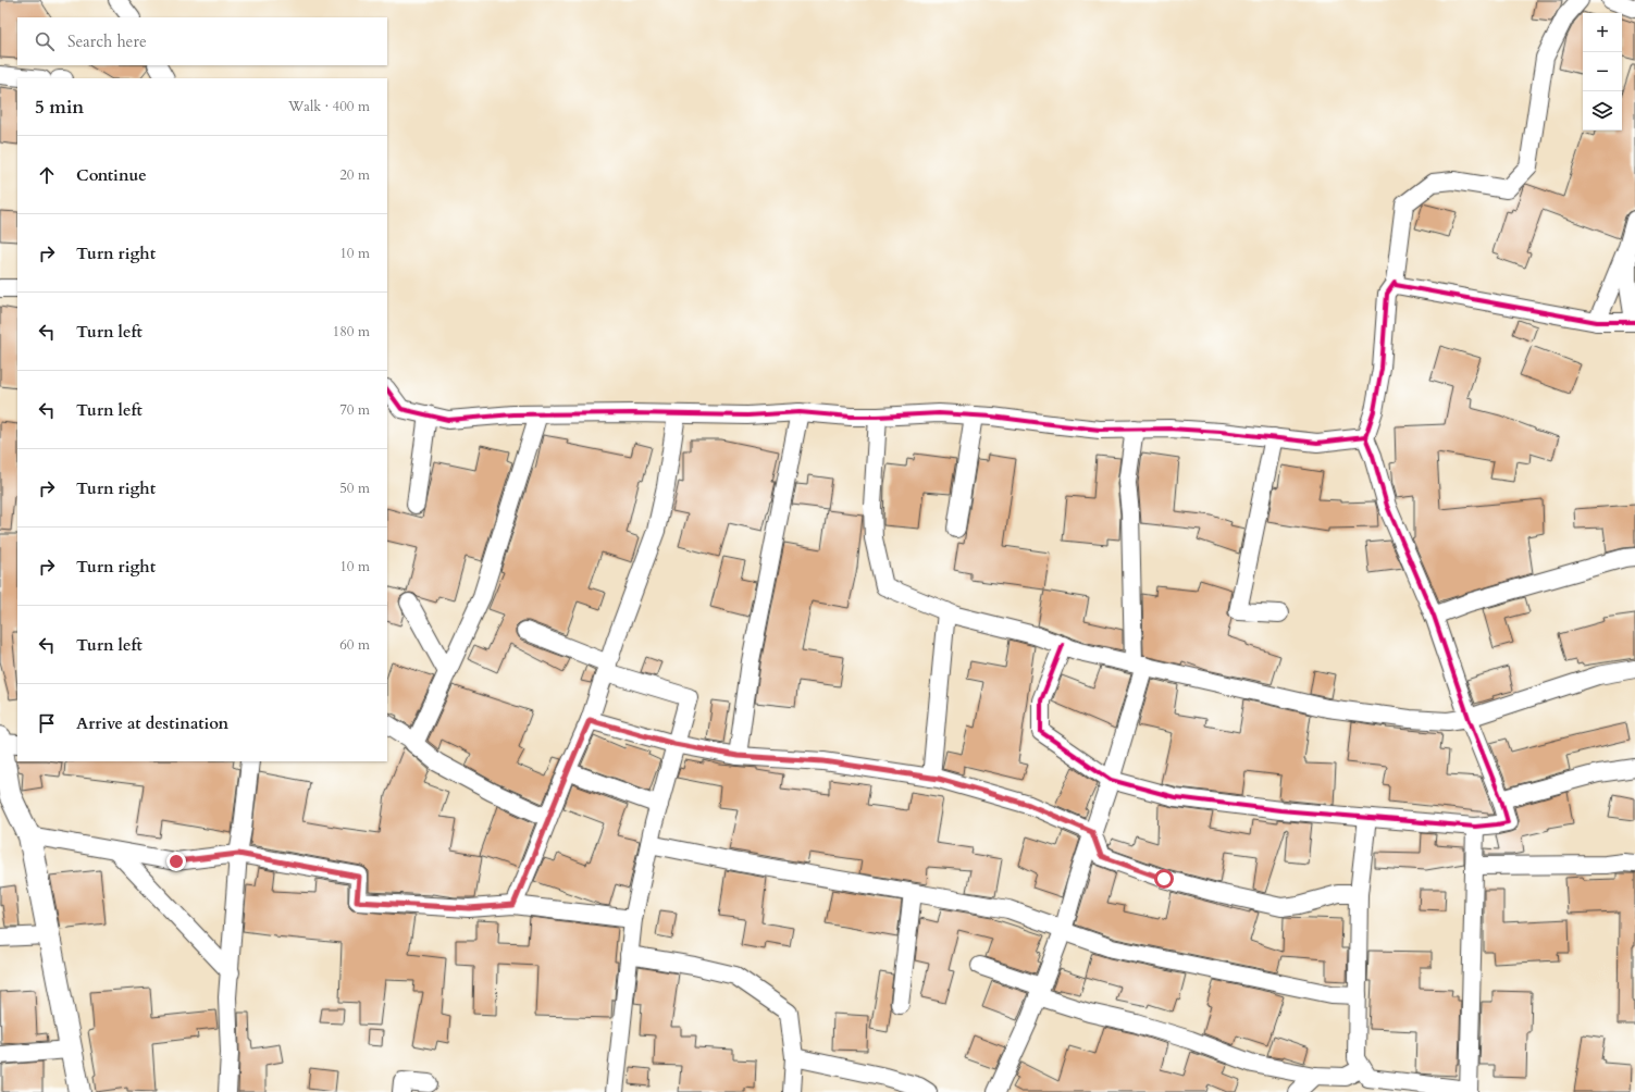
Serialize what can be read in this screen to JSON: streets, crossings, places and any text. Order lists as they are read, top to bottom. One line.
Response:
{"page":{"map_buttons":["+","−"],"search":"Search here","heading":["5 min","Walk · 400 m"],"list":[["Continue","20 m"],["Turn right","10 m"],["Turn left","180 m"],["Turn left","70 m"],["Turn right","50 m"],["Turn right","10 m"],["Turn left","60 m"],"Arrive at destination"]}}
